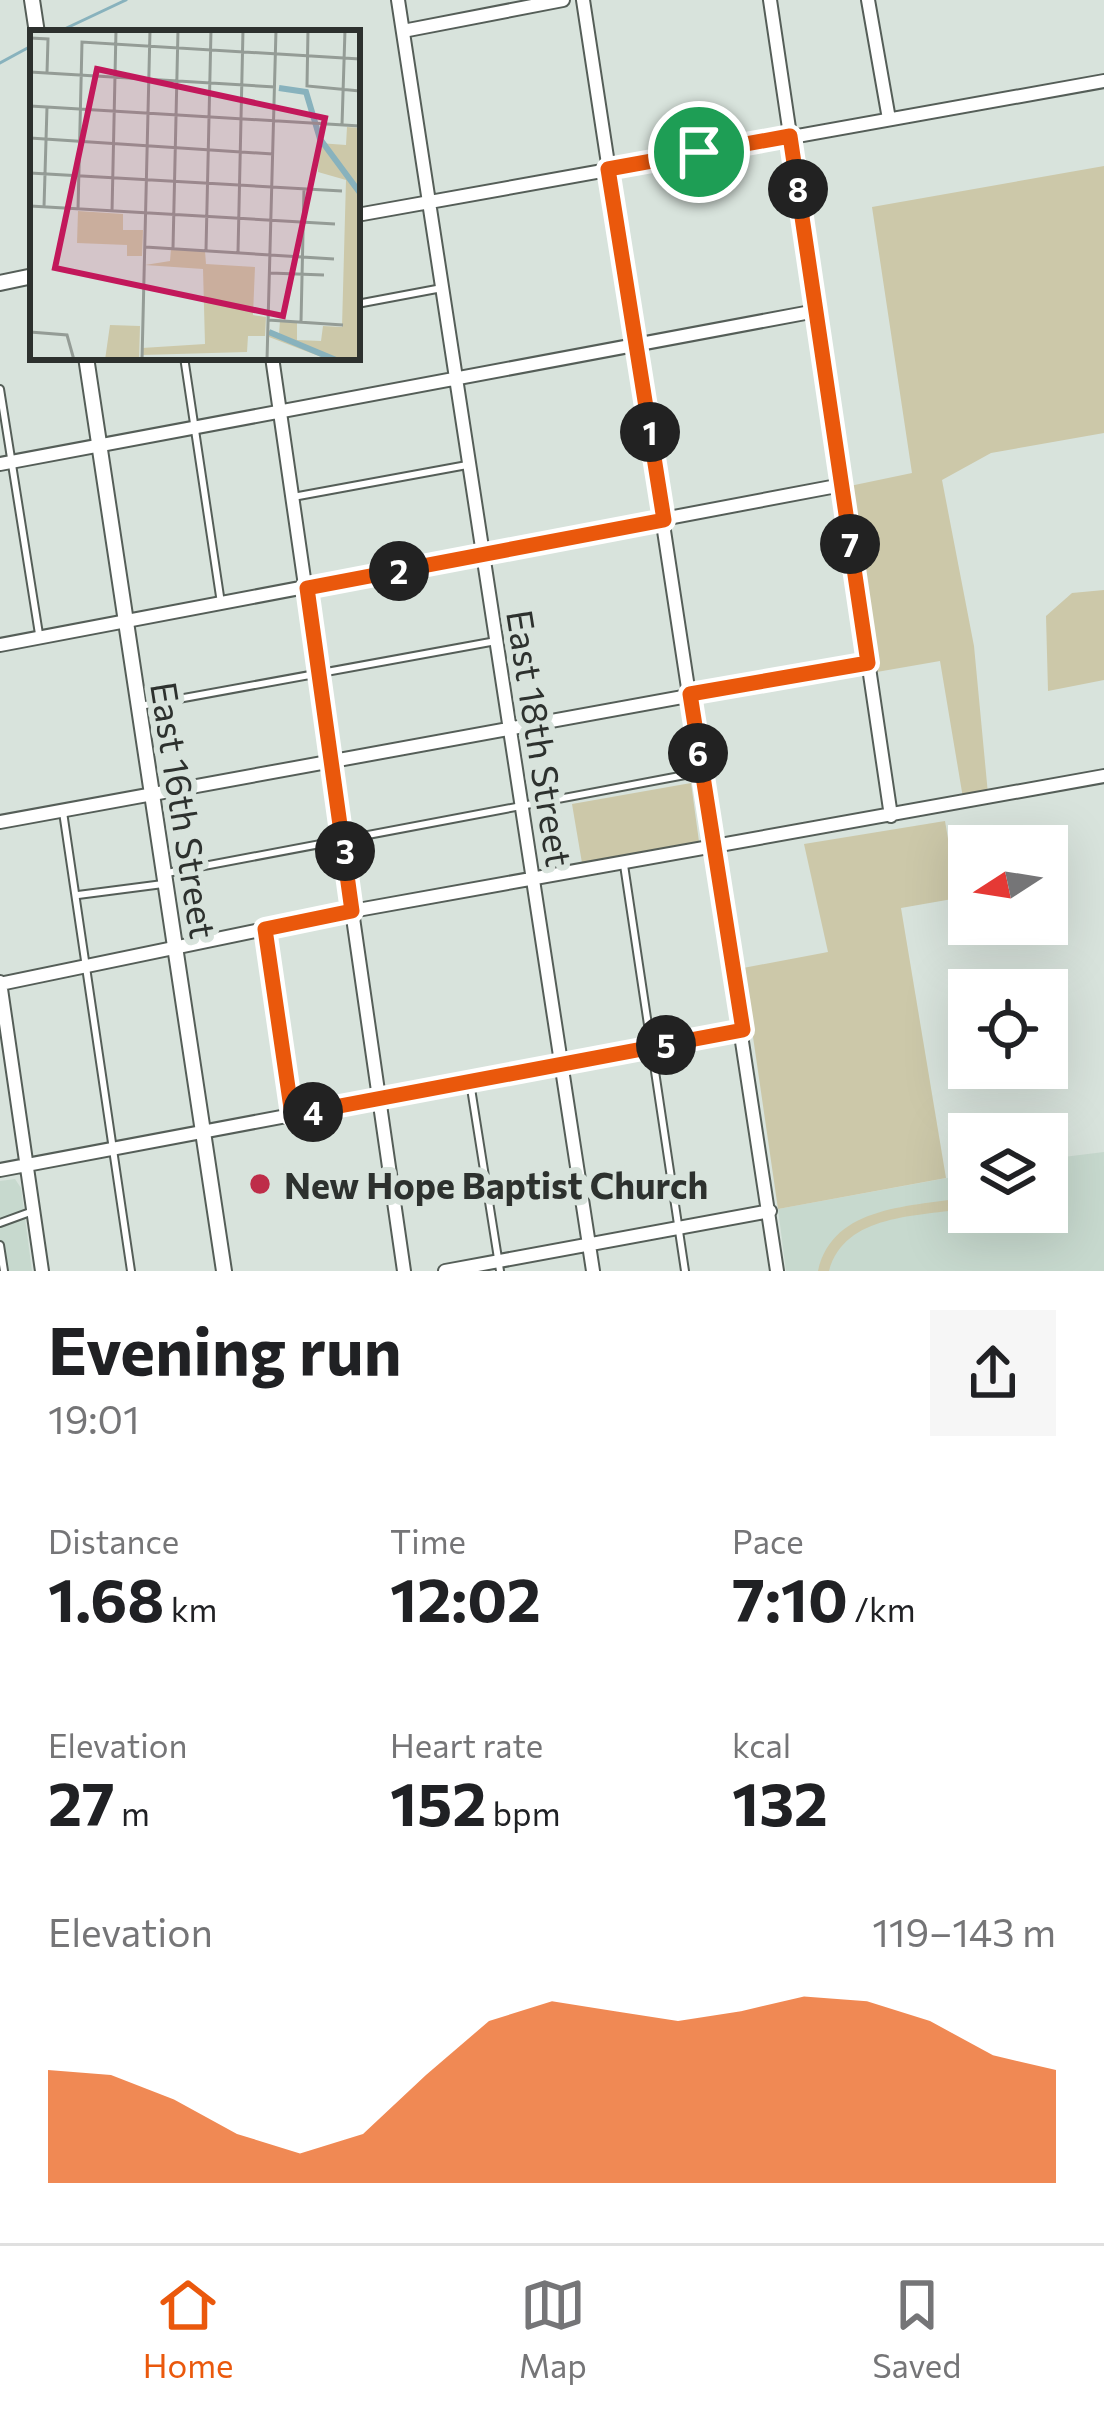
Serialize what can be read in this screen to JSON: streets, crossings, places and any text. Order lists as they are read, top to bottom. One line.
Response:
{"streets":{"street":["East 18th Street","East 16th Street"]},"places":["New Hope Baptist Church"],"north":"left","page":{"pins":["8","1","7","2","6","3","5","4"],"heading":["Evening run","19:01"],"stats":[["Distance","1.68 km"],["Time","12:02"],["Pace","7:10 /km"],["Elevation","27 m"],["Heart rate","152 bpm"],["kcal","132"]],"chart":["Elevation","119–143 m"],"tabs":["Home","Map","Saved"]}}
